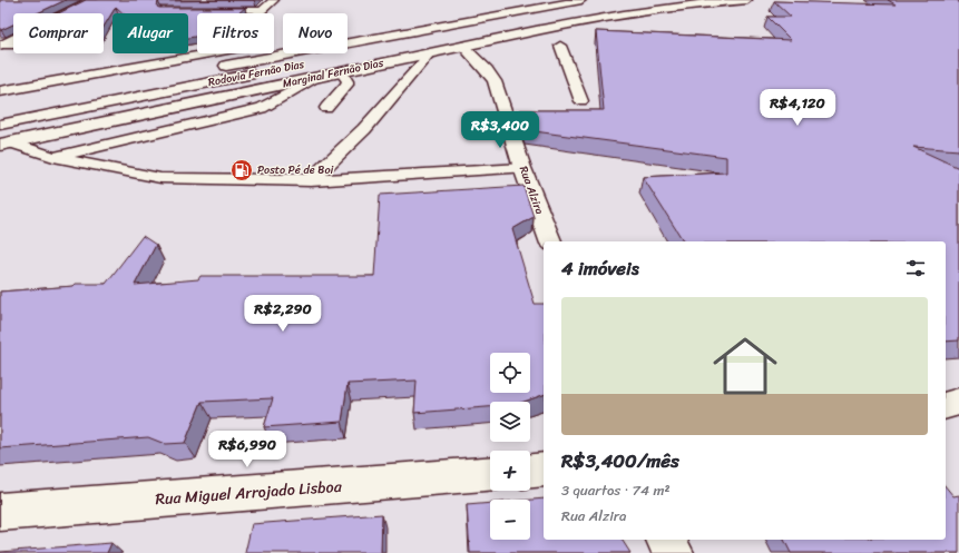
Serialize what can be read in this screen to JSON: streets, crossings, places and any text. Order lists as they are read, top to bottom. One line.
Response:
{"streets":{"main road":["Rodovia Fernão Dias","Marginal Fernão Dias","Rua Alzira","Rua Miguel Arrojado Lisboa"]},"crossings":[["Marginal Fernão Dias","Rua Alzira"]],"places":{"fuel station":["Posto Pé de Boi"]},"page":{"chip":["Comprar","Alugar","Filtros","Novo"],"price":["R$4,120","R$3,400","R$2,290","R$6,990"],"heading":"4 imóveis","list":[{"name":"R$3,400/mês","note":"3 quartos · 74 m² · Rua Alzira"}],"map_buttons":["+","−"]}}
